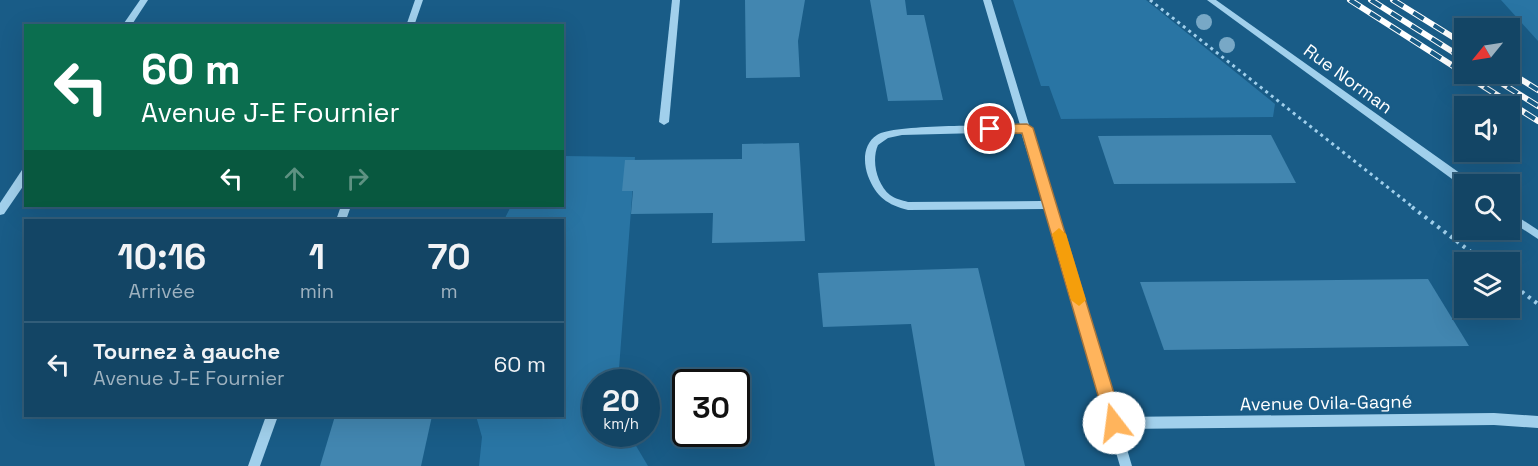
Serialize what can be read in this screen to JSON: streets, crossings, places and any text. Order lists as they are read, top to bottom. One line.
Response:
{"streets":{"street":["Rue Norman","Avenue Ovila-Gagné"]},"north":"bottom left","page":{"turn":["60 m","Avenue J-E Fournier"],"eta":["10:16","Arrivée","1","min","70","m"],"list":[{"name":"Tournez à gauche","note":"Avenue J-E Fournier","value":"60 m"}],"speed":"20 km/h","limit":"30"}}
